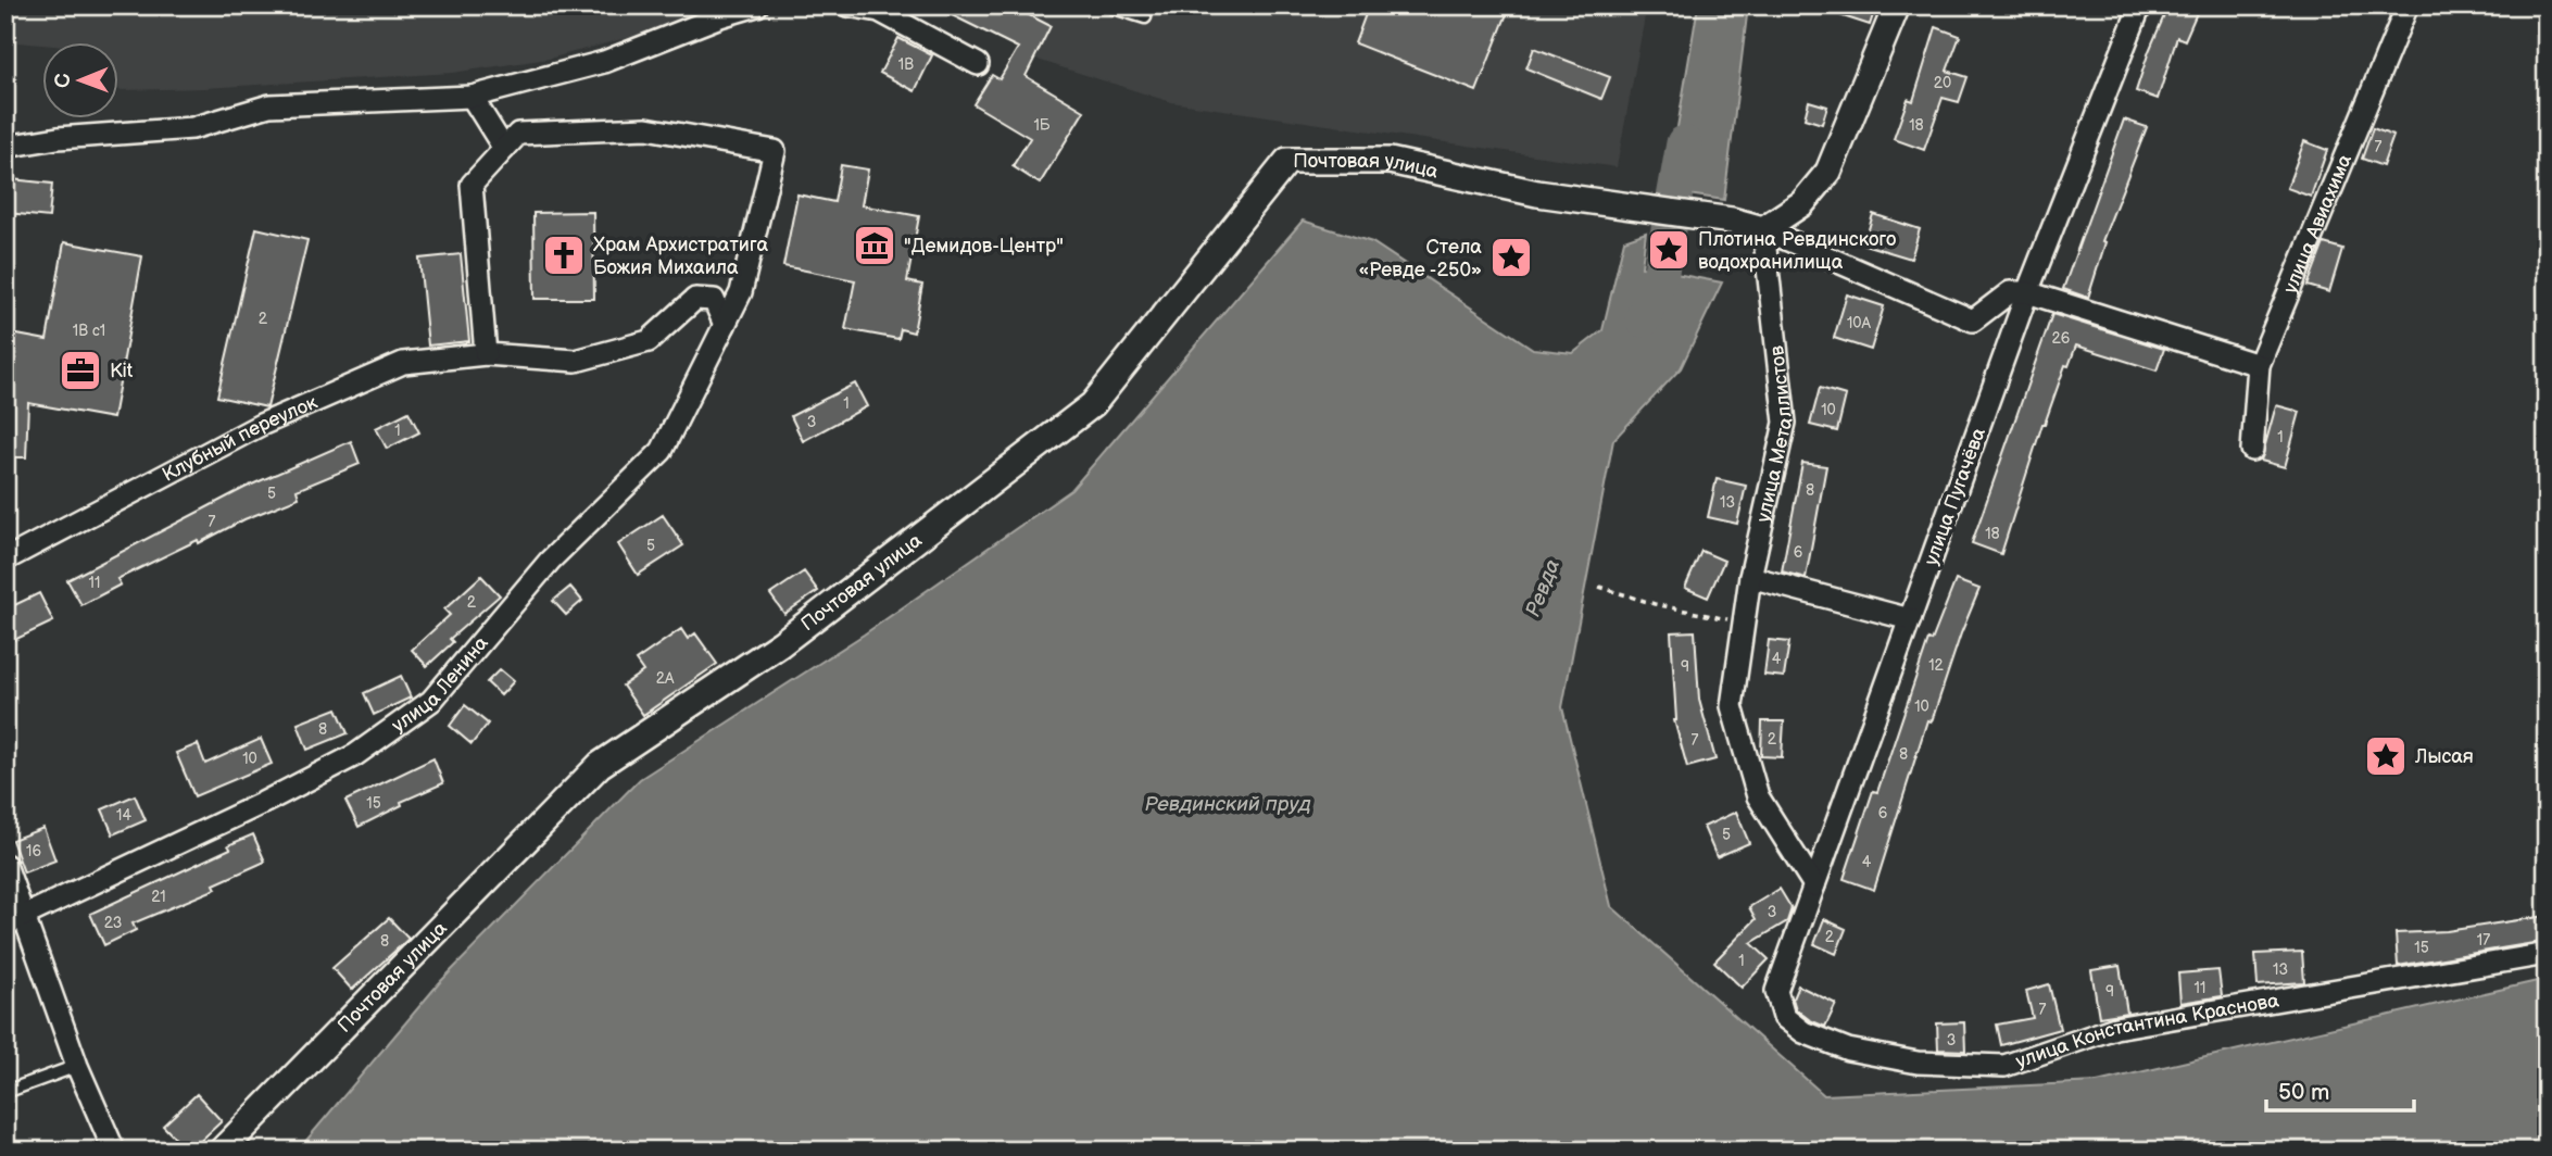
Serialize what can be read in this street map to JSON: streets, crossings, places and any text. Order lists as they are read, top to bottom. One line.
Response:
{"streets":{"street":["Почтовая улица","улица Авиахима","улица Металлистов","Клубный переулок","улица Пугачёва","улица Ленина","улица Константина Краснова"]},"crossings":[["Почтовая улица","улица Металлистов"],["улица Металлистов","улица Пугачёва"],["Клубный переулок","улица Ленина"],["улица Пугачёва","улица Константина Краснова"]],"water":["Ревда","Ревдинский пруд"],"places":{"museum":["\"Демидов-Центр\""],"place":["Плотина Ревдинского водохранилища","Стела «Ревде -250»","Лысая"],"church":["Храм Архистратига Божия Михаила"],"office":["Kit"]},"house_numbers":["1В","20","1Б","18","7","2","10А","1В с1","26","1","10","3","1","1","8","5","13","7","18","5","6","11","2","4","12","9","2А","10","8","2","7","8","10","15","6","14","5","16","4","21","3","23","2","17","8","15","1","13","11","9","7","3"],"scale_bar":"50 m","north":"left"}
